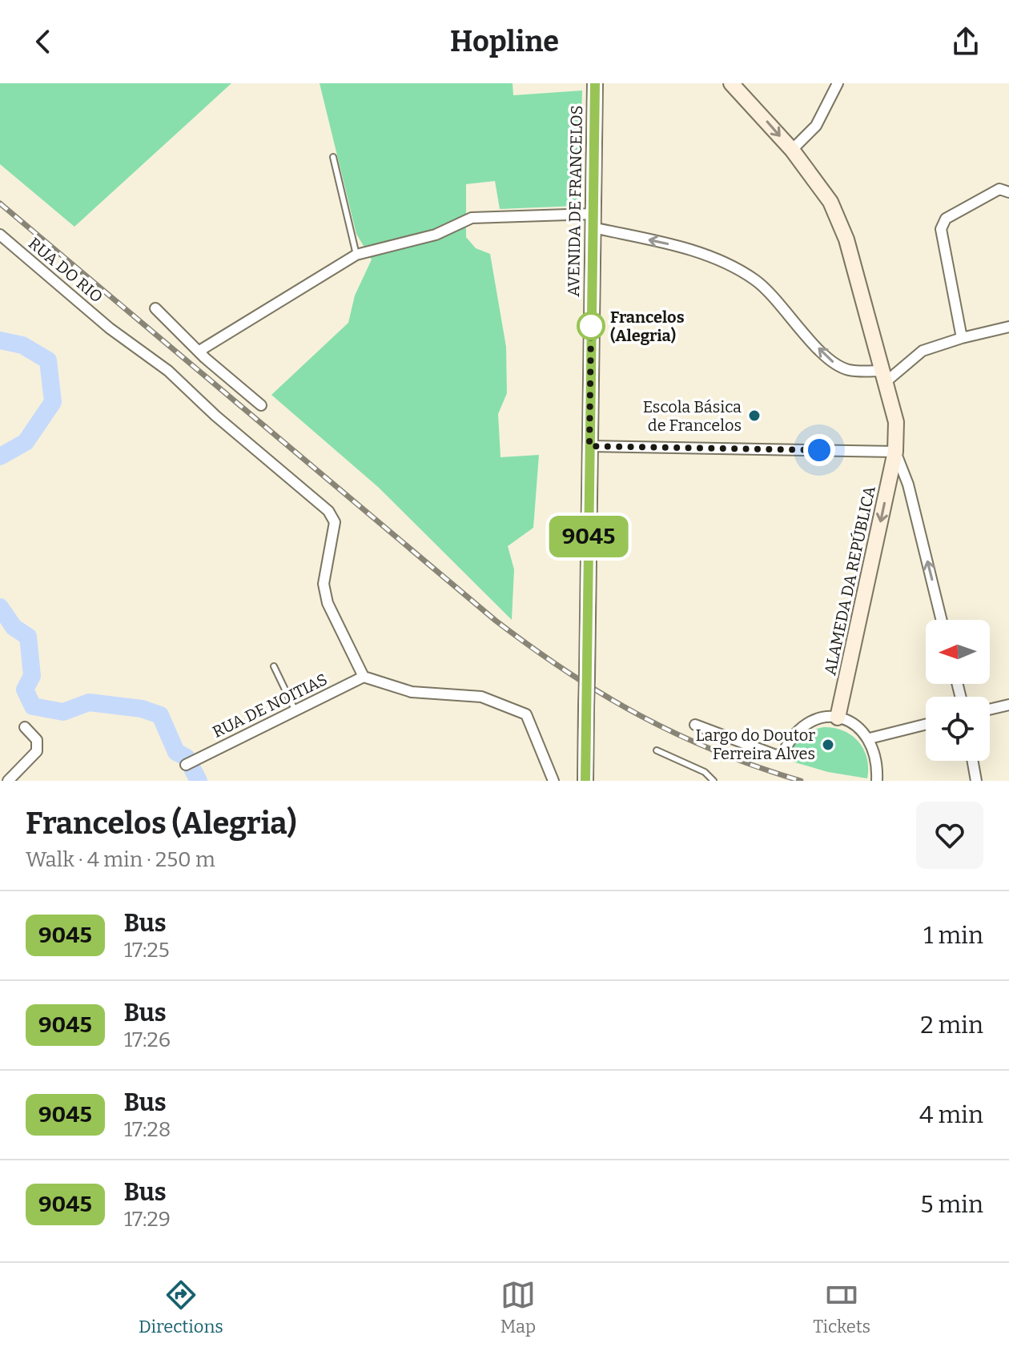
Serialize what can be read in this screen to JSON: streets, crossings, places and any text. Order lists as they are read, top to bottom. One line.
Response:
{"streets":{"main road":["AVENIDA DE FRANCELOS","ALAMEDA DA REPÚBLICA"],"street":["RUA DO RIO","RUA DE NOITIAS"]},"crossings":[["RUA DO RIO","RUA DE NOITIAS"]],"one_way":["ALAMEDA DA REPÚBLICA"],"places":["Francelos (Alegria)","Escola Básica de Francelos","Largo do Doutor Ferreira Alves"],"lines":["bus line 9045"],"north":"left","page":{"header":"Hopline","on_map":"9045","heading":["Francelos (Alegria)","Walk · 4 min · 250 m"],"list":[{"mark":"9045","name":"Bus","note":"17:25","value":"1 min"},{"mark":"9045","name":"Bus","note":"17:26","value":"2 min"},{"mark":"9045","name":"Bus","note":"17:28","value":"4 min"},{"mark":"9045","name":"Bus","note":"17:29","value":"5 min"}],"tabs":["Directions","Map","Tickets"]}}
